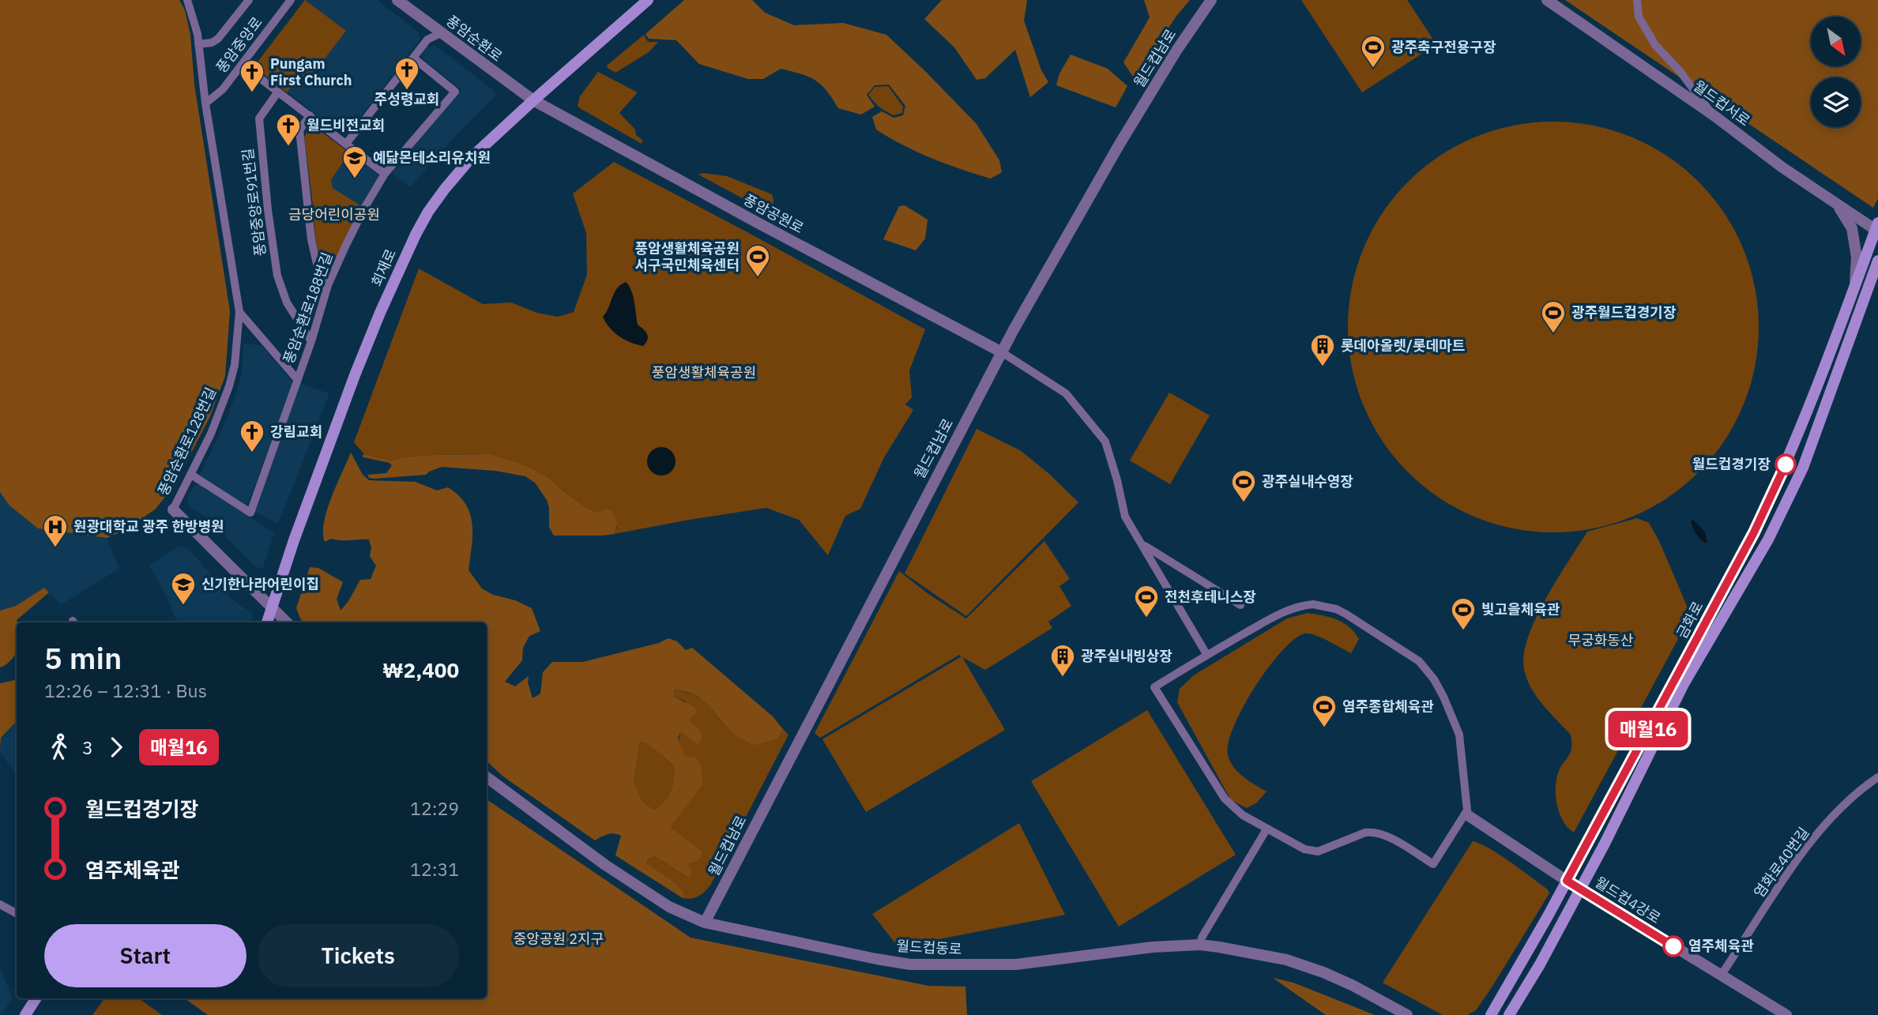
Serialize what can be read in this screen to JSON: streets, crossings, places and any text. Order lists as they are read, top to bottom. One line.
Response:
{"streets":{"main road":["회재로","금화로"],"street":["풍암순환로","풍암중앙로","월드컵남로","월드컵서로","풍암중앙로91번길","풍암공원로","풍암순환로188번길","풍암순환로128번길","염화로40번길","월드컵4강로","월드컵동로"]},"crossings":[["풍암순환로","풍암공원로"],["풍암순환로","회재로"],["풍암중앙로","풍암순환로128번길"],["월드컵남로","풍암공원로"],["월드컵남로","월드컵동로"],["월드컵서로","금화로"],["풍암중앙로91번길","풍암순환로188번길"],["풍암공원로","회재로"],["회재로","풍암순환로128번길"],["풍암순환로188번길","풍암순환로128번길"],["금화로","월드컵4강로"],["염화로40번길","월드컵4강로"]],"parks":["금당어린이공원","풍암생활체육공원","무궁화동산","중앙공원 2지구"],"places":{"sports":["광주축구전용구장","풍암생활체육공원 서구국민체육센터","광주월드컵경기장","광주실내수영장","전천후테니스장","빛고을체육관","염주종합체육관"],"church":["주성령교회","Pungam First Church","월드비전교회","강림교회"],"school or university":["예닮몬테소리유치원","신기한나라어린이집"],"building":["롯데아올렛/롯데마트","광주실내빙상장"],"other":["월드컵경기장","염주체육관"],"hospital":["원광대학교 광주 한방병원"]},"lines":["bus line 매월16"],"north":"bottom right","page":{"on_map":"매월16","heading":["5 min","12:26 – 12:31 · Bus","₩2,400"],"legs":["3","매월16"],"list":[{"name":"월드컵경기장","value":"12:29"},{"name":"염주체육관","value":"12:31"}],"buttons":["Start","Tickets"]}}
